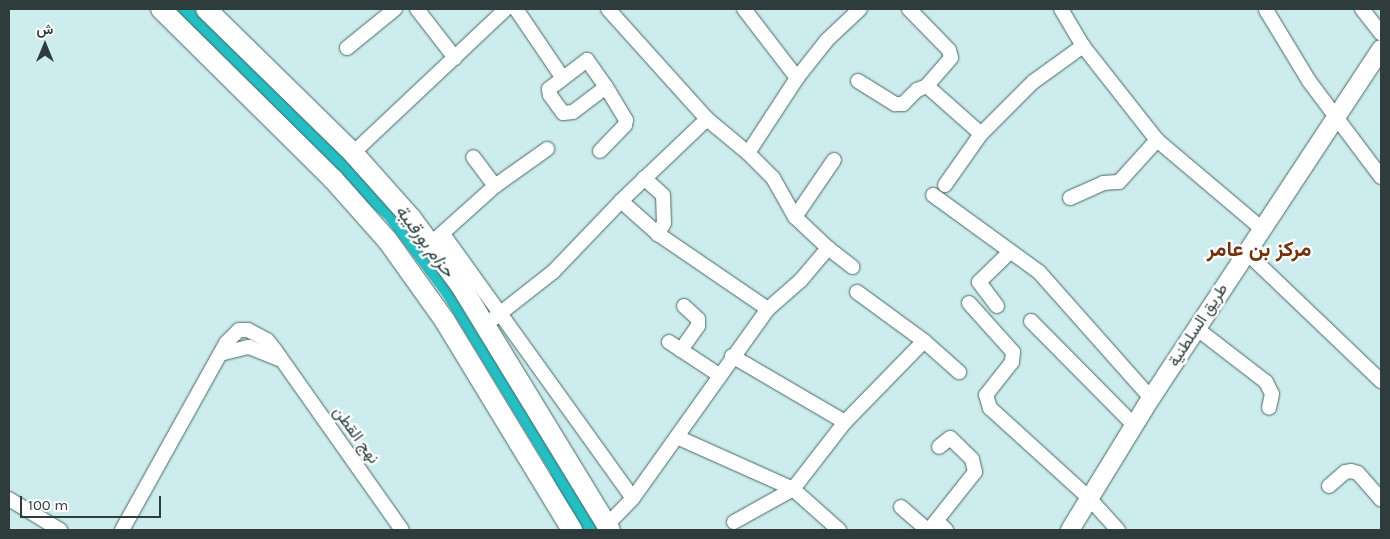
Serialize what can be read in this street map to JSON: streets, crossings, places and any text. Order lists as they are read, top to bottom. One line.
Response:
{"streets":{"main road":["طريق السلطنية"],"street":["نهج القطن"]},"districts":["مركز بن عامر"],"water":["حزام بورقيبة"],"scale_bar":"100 m","north":"top"}
